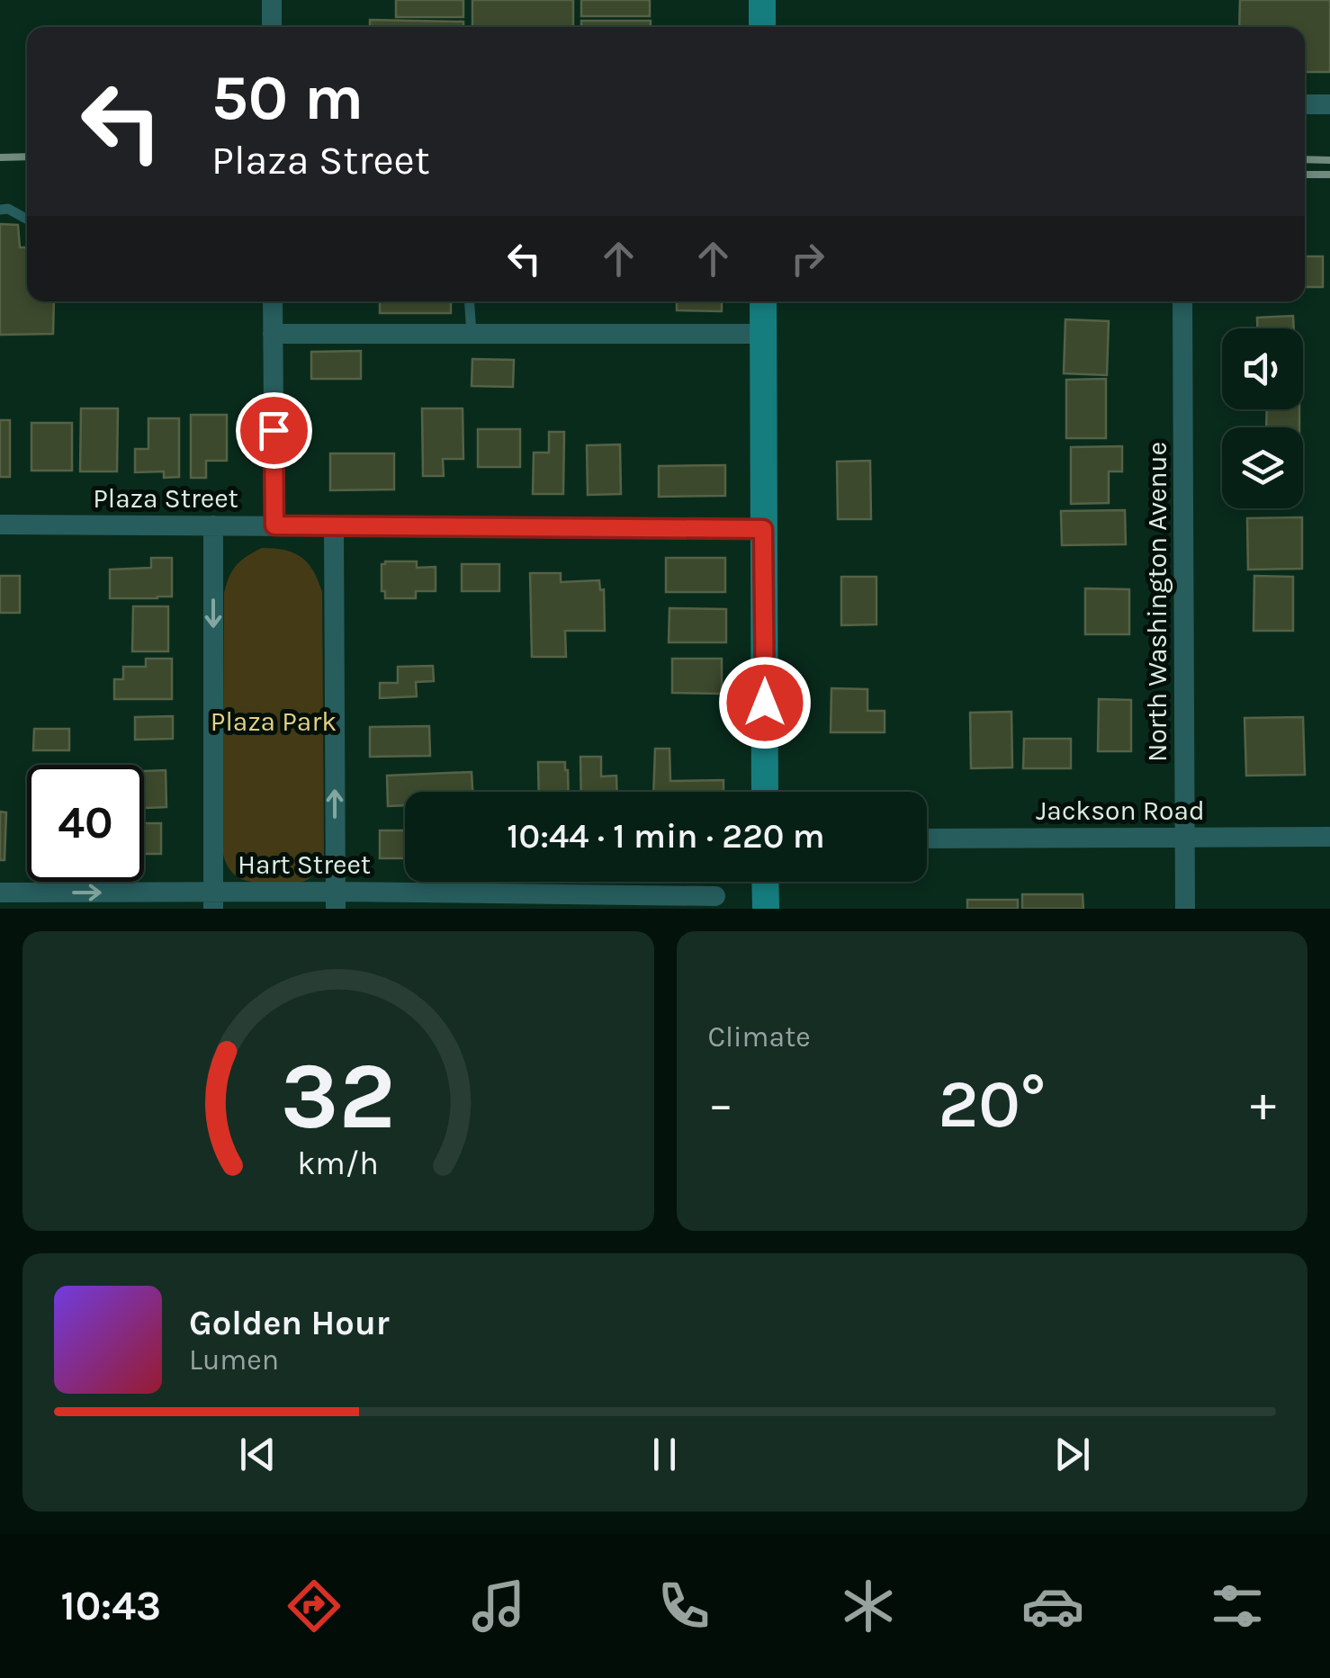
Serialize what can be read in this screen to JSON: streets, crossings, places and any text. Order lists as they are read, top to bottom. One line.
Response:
{"streets":{"street":["Plaza Street","North Washington Avenue","Jackson Road","Hart Street"]},"crossings":[["North Washington Avenue","Jackson Road"]],"parks":["Plaza Park"],"page":{"turn":["50 m","Plaza Street"],"limit":"40","trip":"10:44 · 1 min · 220 m","tile":"Climate","heat":["−","20°","+"],"song":["Golden Hour","Lumen"],"tabs":"10:43","gauge":["32","km/h"]}}
